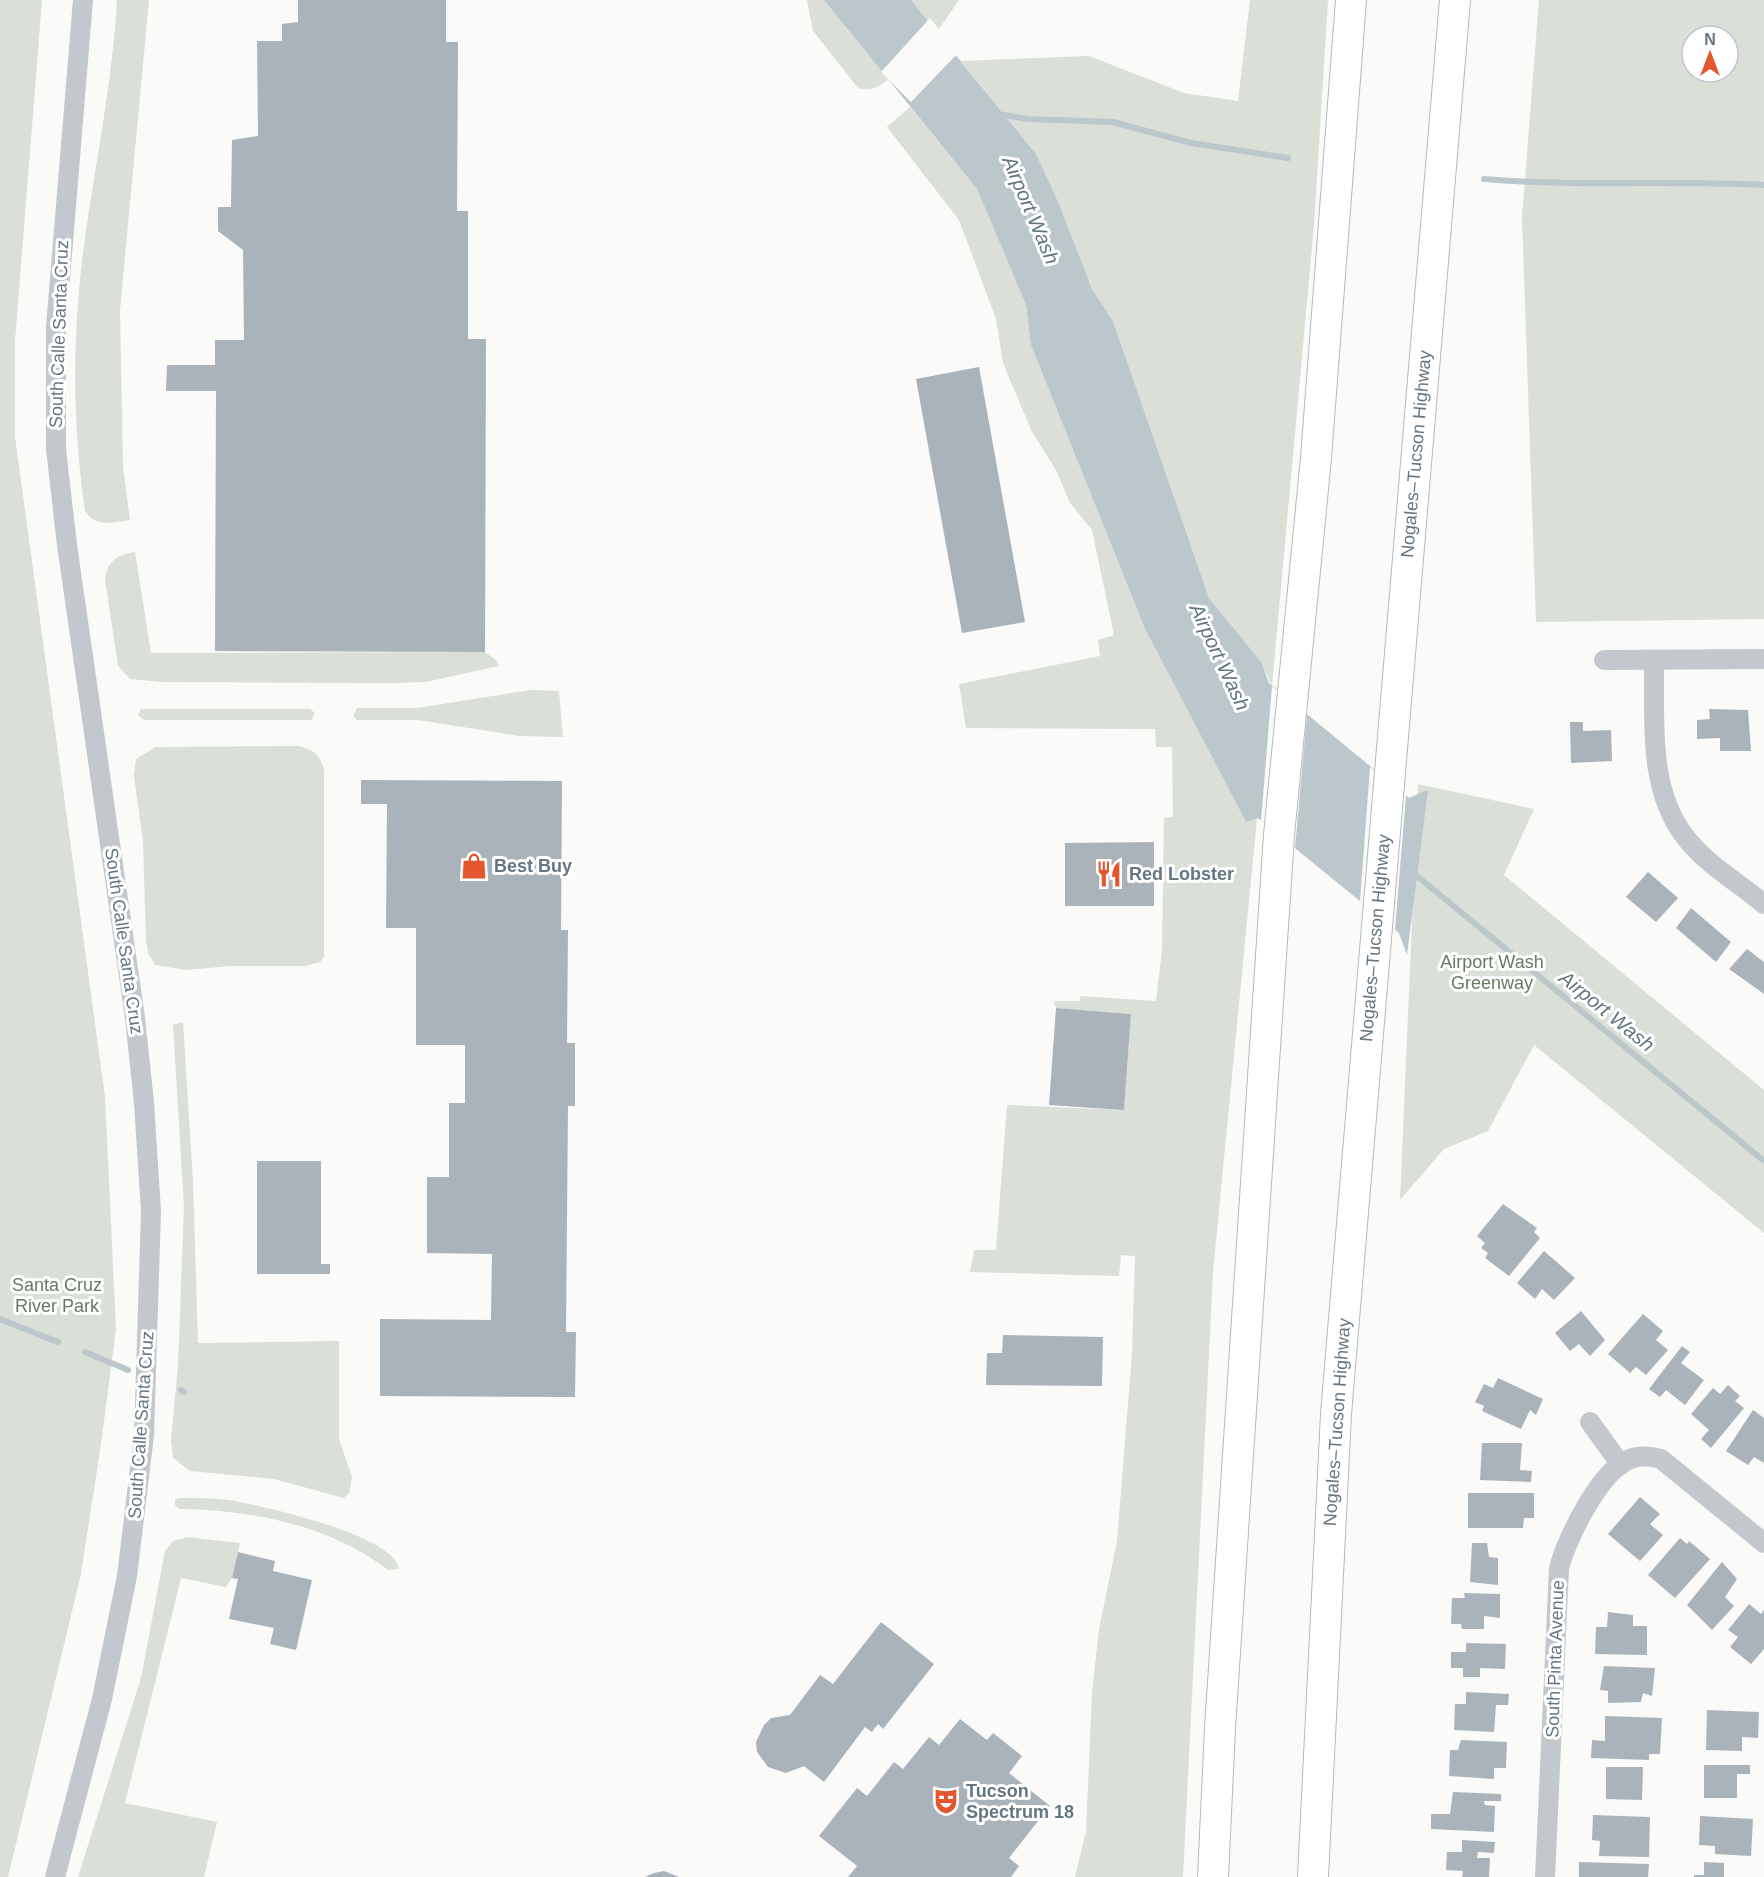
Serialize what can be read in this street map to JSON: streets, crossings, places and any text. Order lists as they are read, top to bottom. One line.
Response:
{"streets":{"highway":["Nogales–Tucson Highway"],"street":["South Calle Santa Cruz","South Pinta Avenue"]},"water":["Airport Wash"],"parks":["Airport Wash Greenway","Santa Cruz River Park"],"places":{"shop":["Best Buy"],"restaurant":["Red Lobster"],"theatre":["Tucson Spectrum 18"]},"north":"top"}
